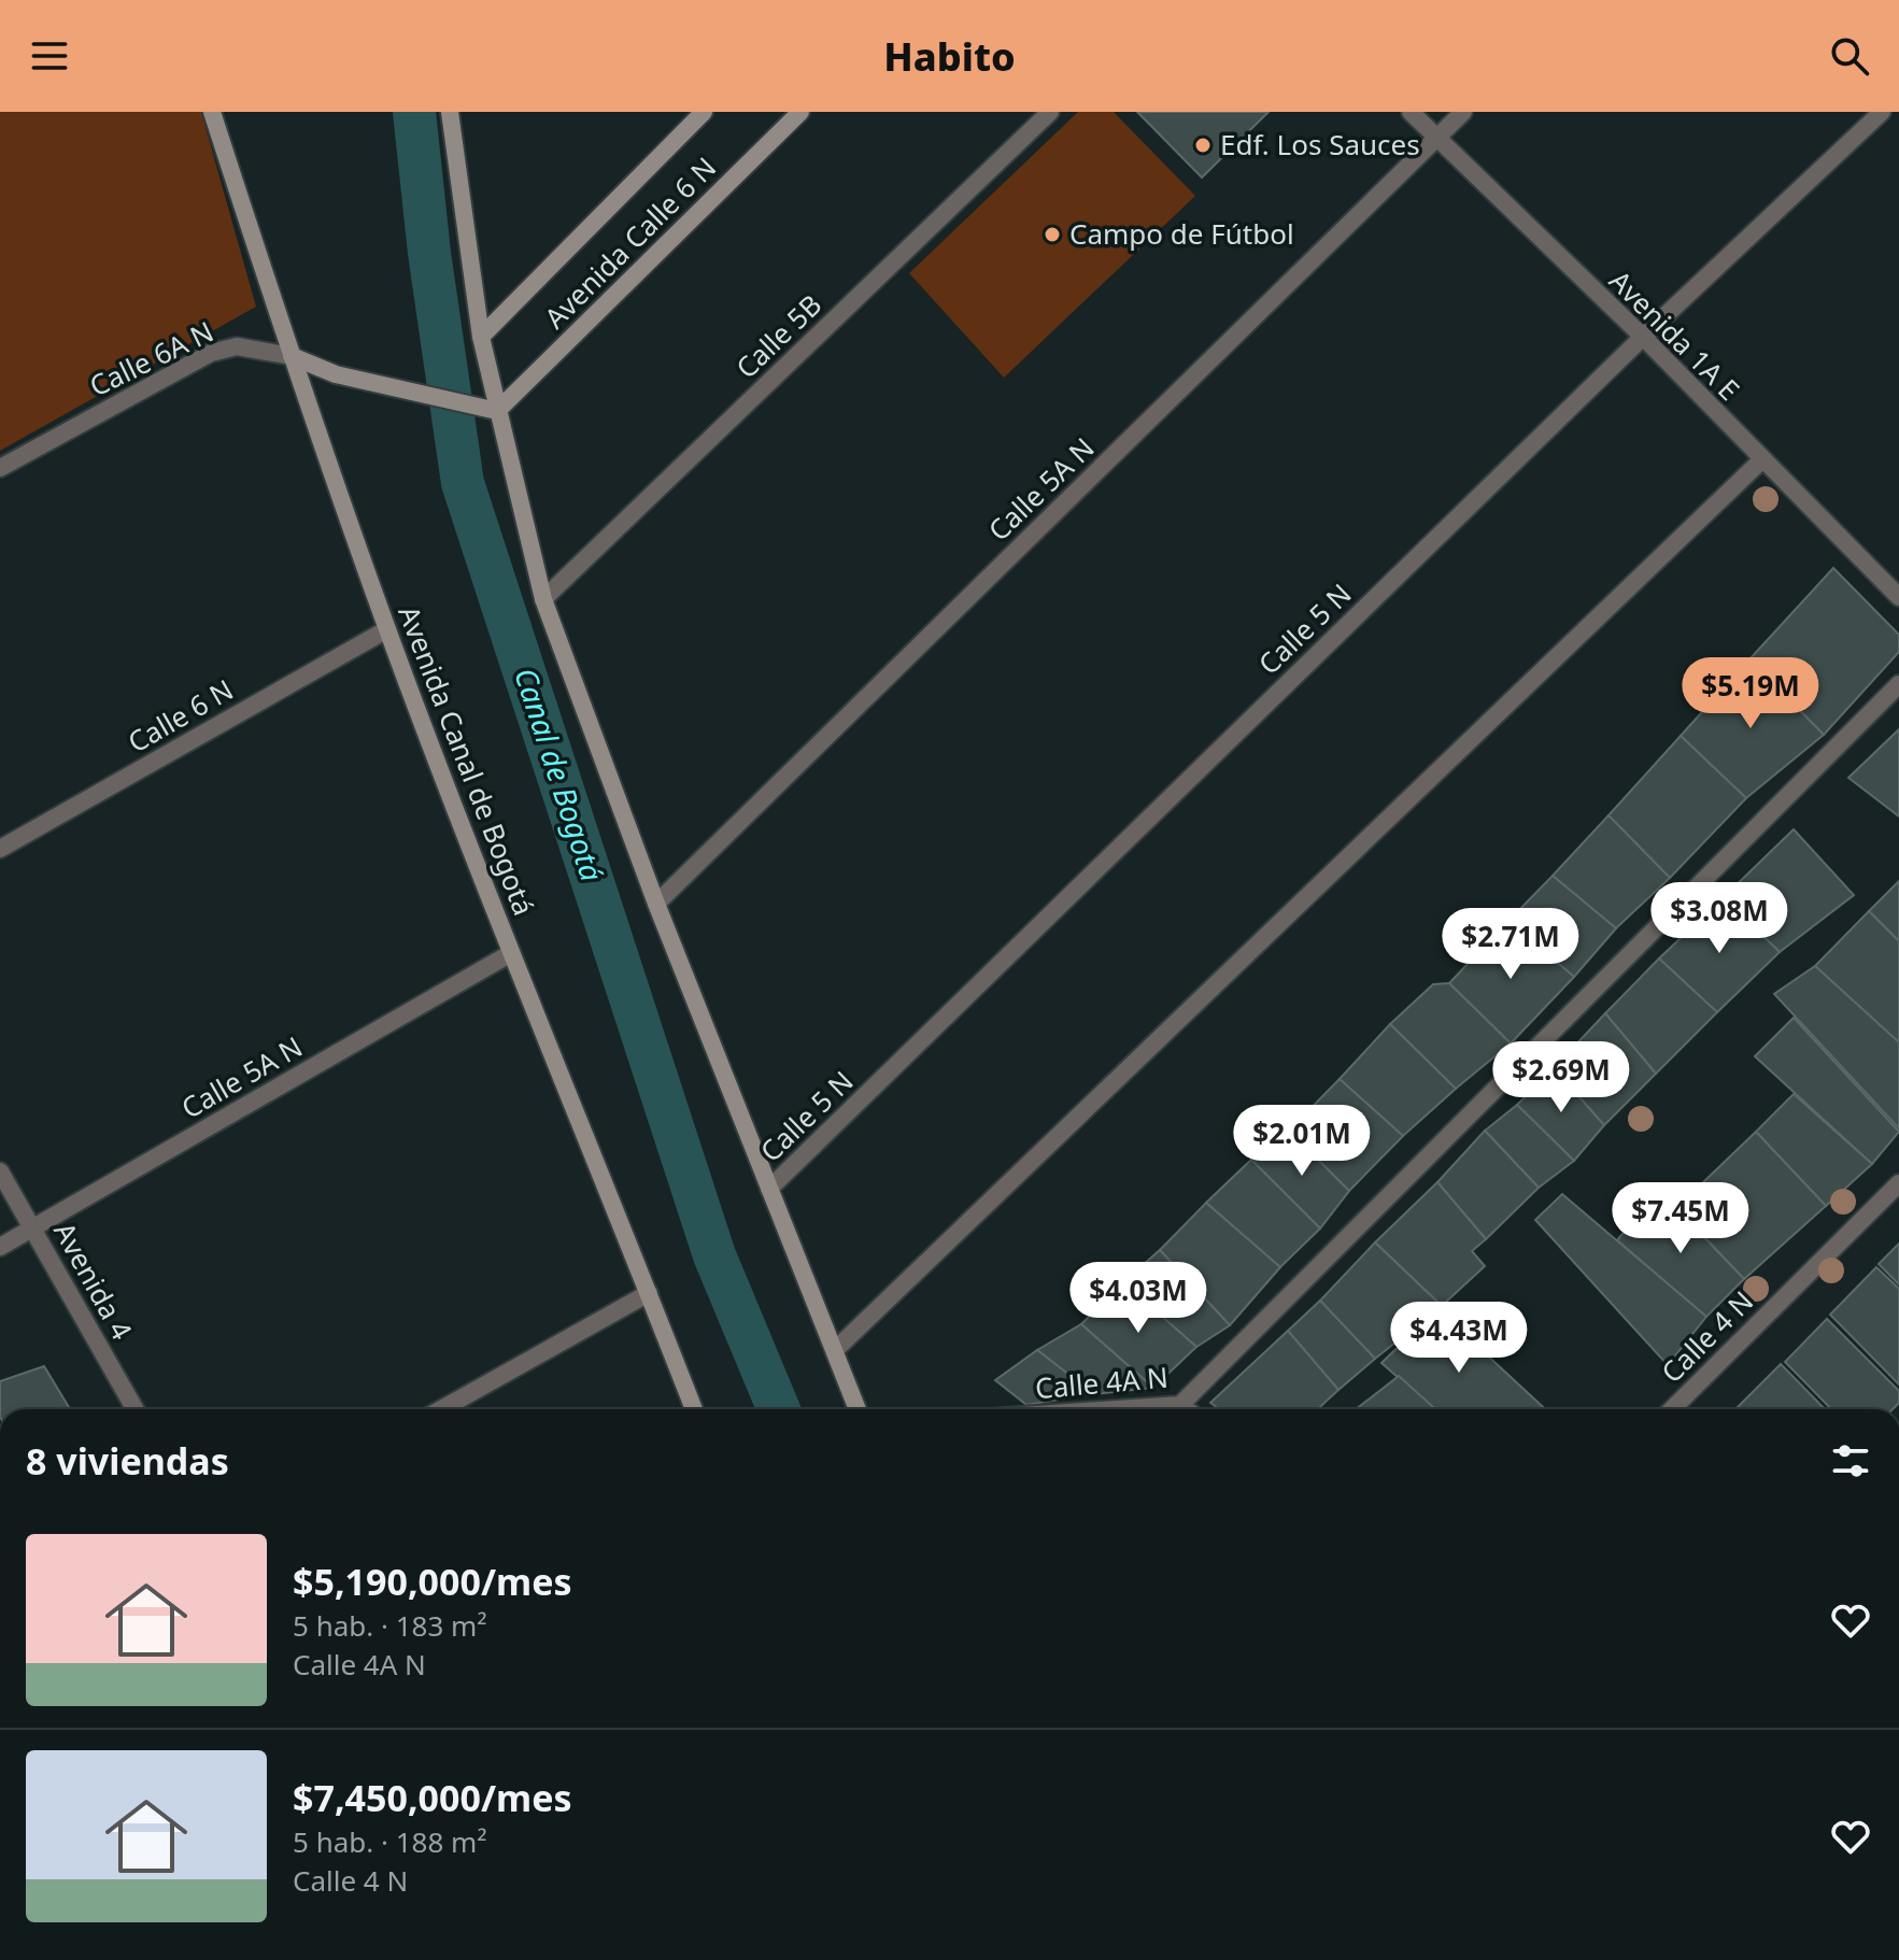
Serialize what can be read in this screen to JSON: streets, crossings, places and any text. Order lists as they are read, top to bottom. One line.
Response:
{"streets":{"main road":["Avenida Calle 6 N","Calle 6A N","Avenida Canal de Bogotá"],"street":["Avenida 1A E","Calle 5B","Calle 5A N","Calle 5 N","Calle 6 N","Avenida 4","Calle 4 N","Calle 4A N"]},"crossings":[["Avenida Calle 6 N","Calle 6A N"],["Avenida 1A E","Calle 5A N"],["Avenida 1A E","Calle 5 N"],["Calle 6A N","Avenida Canal de Bogotá"],["Calle 5A N","Avenida Canal de Bogotá"],["Calle 5A N","Avenida 4"],["Calle 6 N","Avenida Canal de Bogotá"]],"water":["Canal de Bogotá"],"places":["Edf. Los Sauces","Campo de Fútbol"],"page":{"header":"Habito","price":["$5.19M","$3.08M","$2.71M","$2.69M","$2.01M","$7.45M","$4.03M","$4.43M"],"heading":"8 viviendas","list":[{"name":"$5,190,000/mes","note":"5 hab. · 183 m² · Calle 4A N"},{"name":"$7,450,000/mes","note":"5 hab. · 188 m² · Calle 4 N"}]}}
